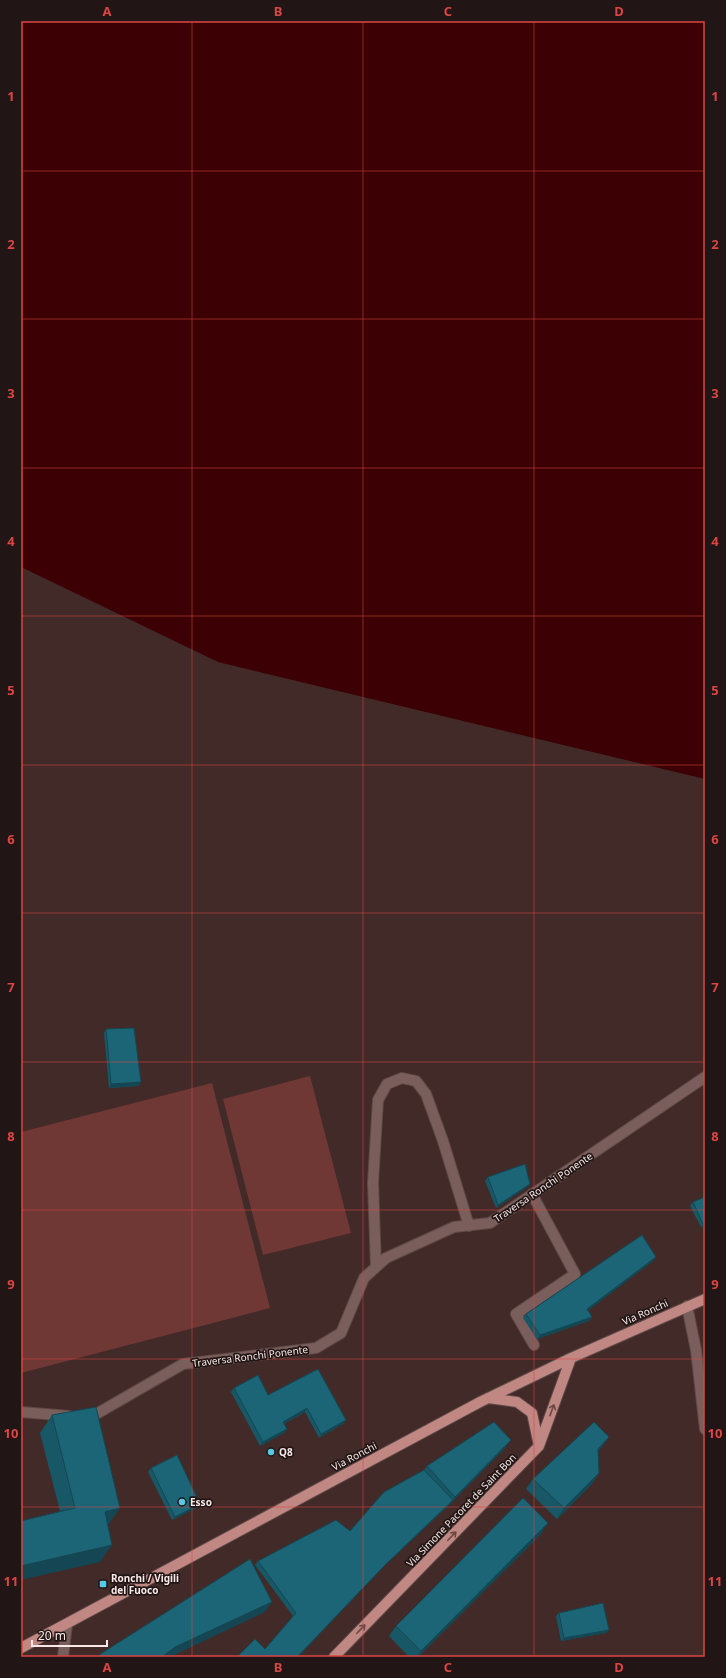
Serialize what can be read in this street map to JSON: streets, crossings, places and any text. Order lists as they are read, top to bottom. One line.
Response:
{"streets":{"main road":["Via Ronchi","Via Simone Pacoret de Saint Bon"],"street":["Traversa Ronchi Ponente"]},"crossings":[["Via Ronchi","Via Simone Pacoret de Saint Bon"]],"one_way":["Via Simone Pacoret de Saint Bon"],"places":{"other":["Q8","Esso"],"transit":["Ronchi / Vigili del Fuoco"]},"scale_bar":"20 m","grid":{"columns":["A","B","C","D"],"rows":["1","2","3","4","5","6","7","8","9","10","11"]}}
